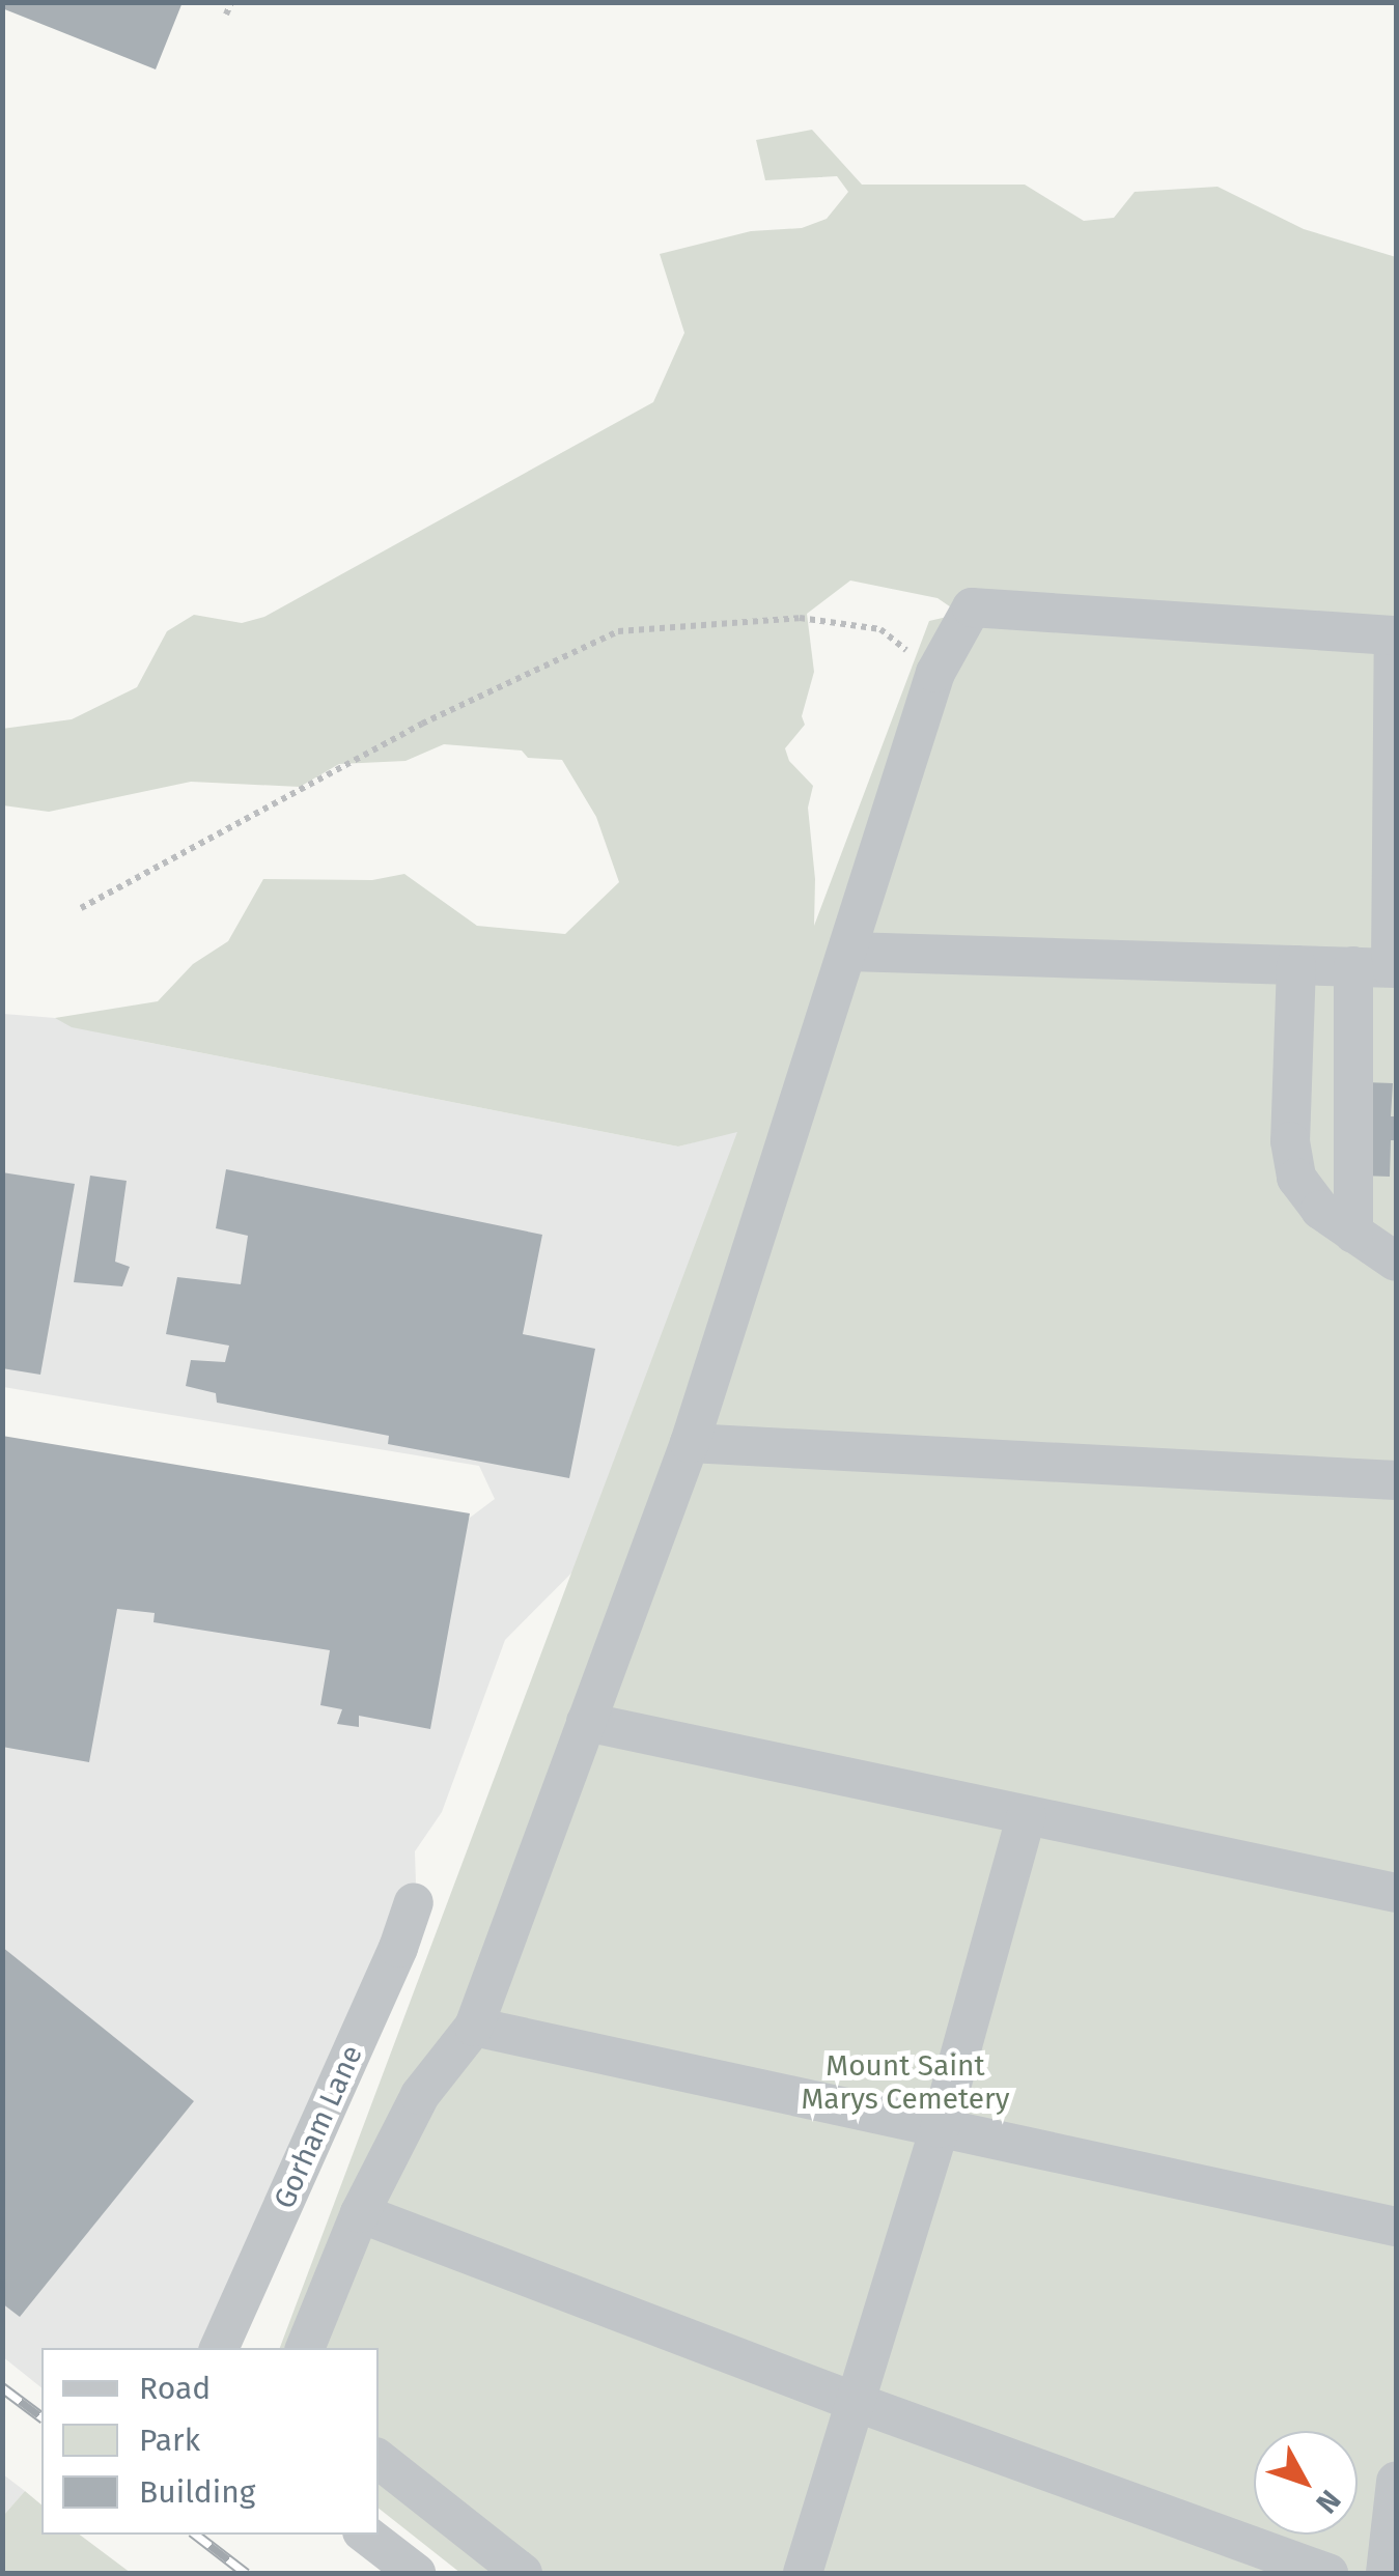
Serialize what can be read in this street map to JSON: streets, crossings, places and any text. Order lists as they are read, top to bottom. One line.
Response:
{"streets":{"street":["Gorham Lane"]},"parks":["Mount Saint Marys Cemetery"],"legend":["Road","Park","Building"],"north":"bottom right"}
